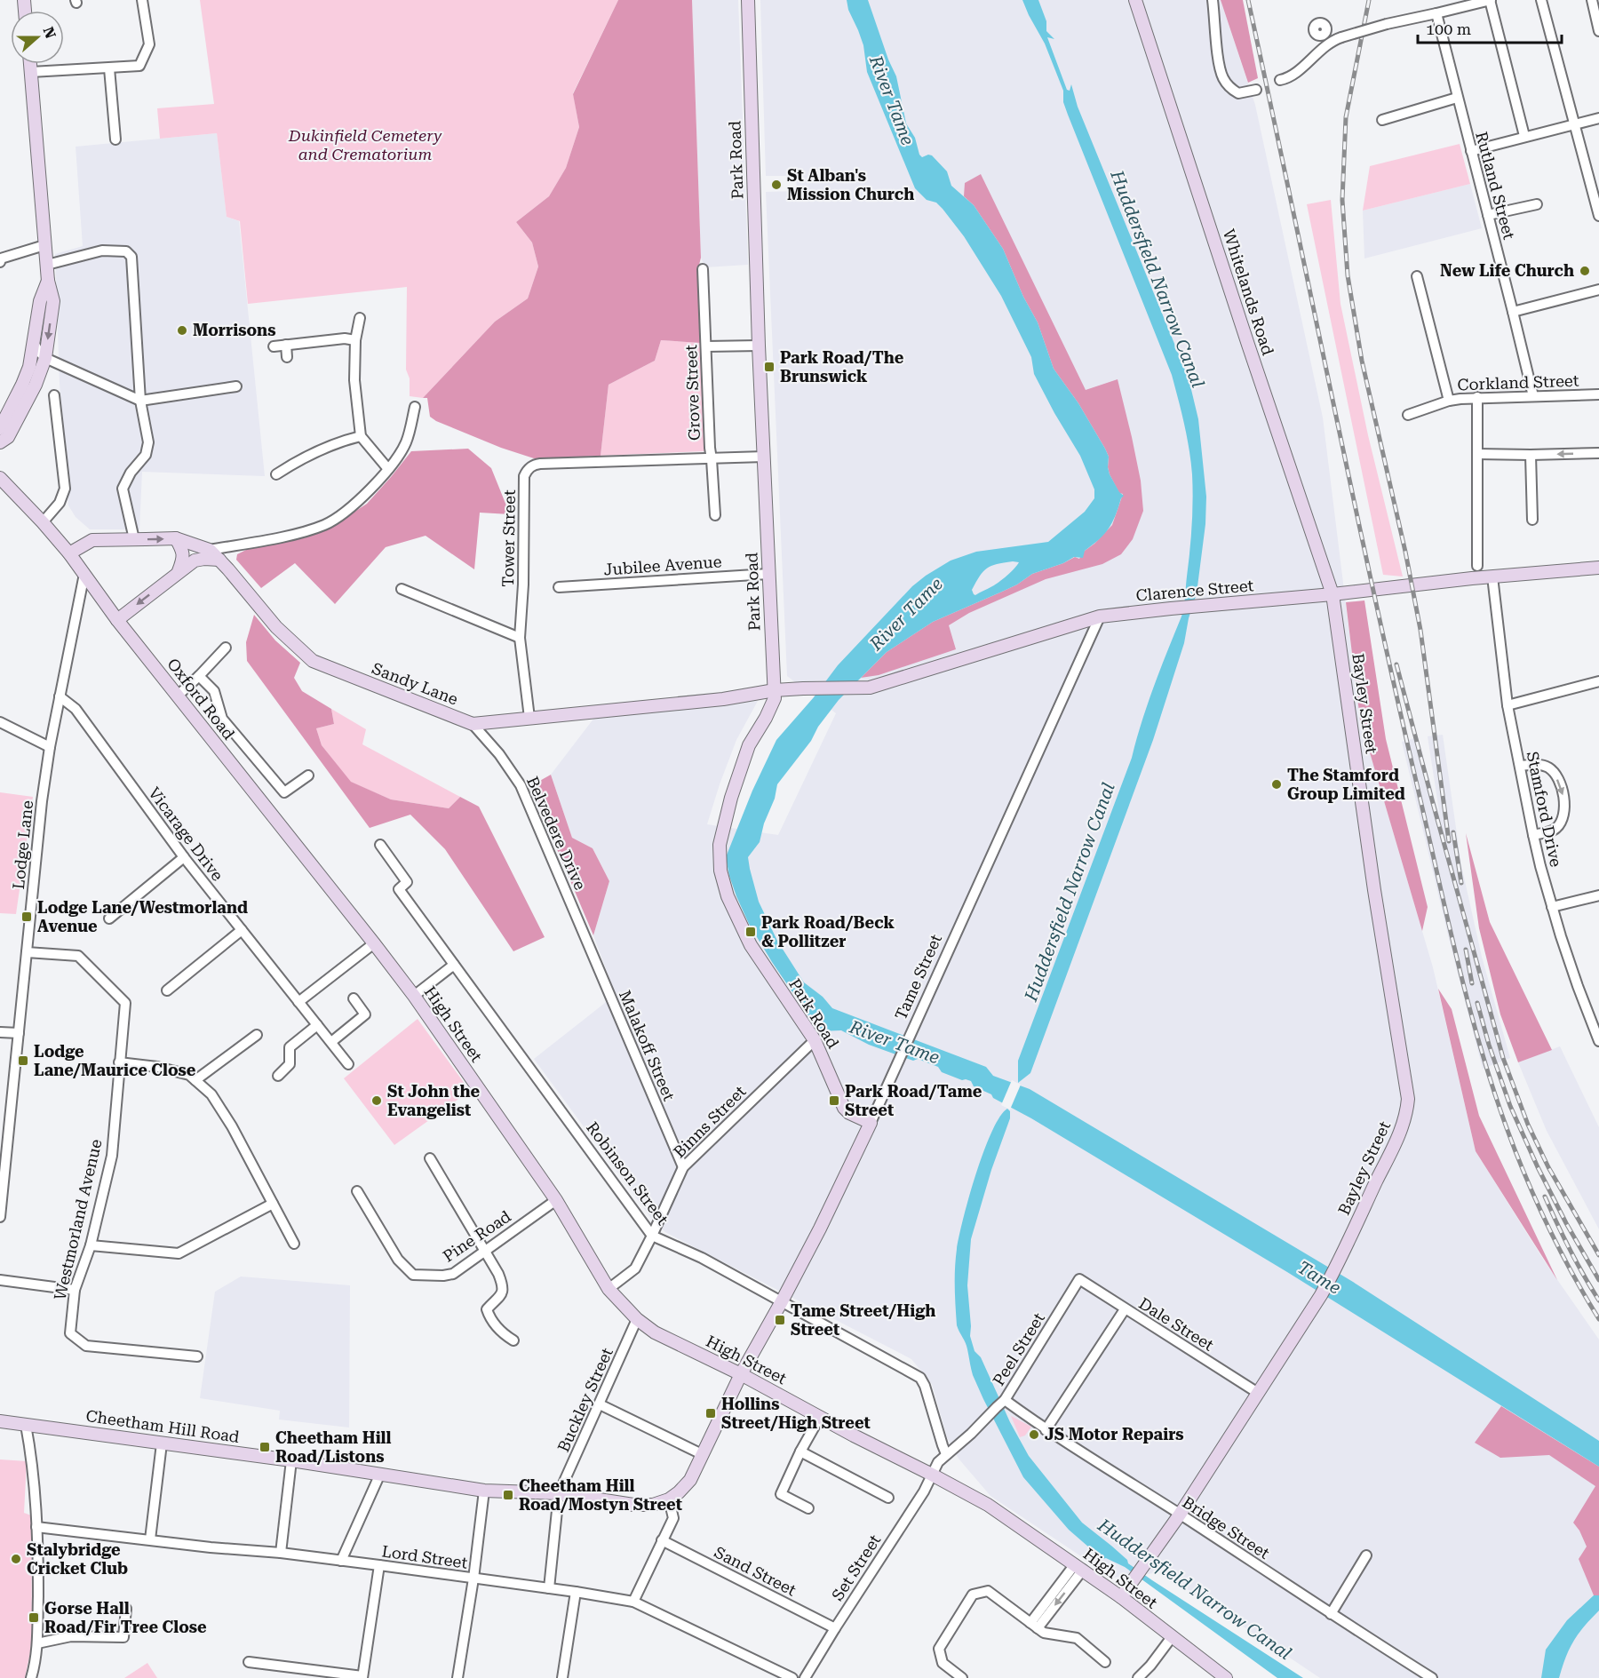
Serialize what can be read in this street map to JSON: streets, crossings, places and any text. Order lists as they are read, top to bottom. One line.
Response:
{"streets":{"main road":["Park Road","Whitelands Road","Clarence Street","Sandy Lane","Oxford Road","Bayley Street","Tame Street","High Street","Cheetham Hill Road"],"street":["Rutland Street","Corkland Street","Grove Street","Tower Street","Jubilee Avenue","Stamford Drive","Belvedere Drive","Vicarage Drive","Lodge Lane","Malakoff Street","Binns Street","Robinson Street","Westmorland Avenue","Pine Road","Dale Street","Peel Street","Buckley Street","Bridge Street","Lord Street","Set Street","Sand Street"]},"crossings":[["Park Road","Tower Street"],["Park Road","Jubilee Avenue"],["Park Road","Sandy Lane"],["Park Road","Tame Street"],["Park Road","Binns Street"],["Rutland Street","Corkland Street"],["Whitelands Road","Clarence Street"],["Whitelands Road","Bayley Street"],["Grove Street","Tower Street"],["Tower Street","Sandy Lane"],["Clarence Street","Sandy Lane"],["Clarence Street","Bayley Street"],["Clarence Street","Stamford Drive"],["Clarence Street","Tame Street"],["Sandy Lane","Oxford Road"],["Sandy Lane","Belvedere Drive"],["Oxford Road","Lodge Lane"],["Oxford Road","High Street"],["Bayley Street","High Street"],["Bayley Street","Dale Street"],["Bayley Street","Bridge Street"],["Belvedere Drive","Malakoff Street"],["Vicarage Drive","Lodge Lane"],["Lodge Lane","Westmorland Avenue"],["Tame Street","High Street"],["Tame Street","Robinson Street"],["Tame Street","Cheetham Hill Road"],["High Street","Binns Street"],["High Street","Pine Road"],["High Street","Peel Street"],["High Street","Buckley Street"],["High Street","Set Street"],["Malakoff Street","Binns Street"],["Binns Street","Robinson Street"],["Robinson Street","Peel Street"],["Dale Street","Peel Street"],["Peel Street","Bridge Street"],["Peel Street","Set Street"],["Buckley Street","Cheetham Hill Road"],["Buckley Street","Lord Street"],["Set Street","Sand Street"]],"water":["River Tame","Huddersfield Narrow Canal","Tame"],"parks":["Dukinfield Cemetery and Crematorium"],"places":{"other":["St Alban's Mission Church","New Life Church","Morrisons","The Stamford Group Limited","St John the Evangelist","JS Motor Repairs","Stalybridge Cricket Club"],"transit":["Park Road/The Brunswick","Lodge Lane/Westmorland Avenue","Park Road/Beck & Pollitzer","Lodge Lane/Maurice Close","Park Road/Tame Street","Tame Street/High Street","Hollins Street/High Street","Cheetham Hill Road/Listons","Cheetham Hill Road/Mostyn Street","Gorse Hall Road/Fir Tree Close"]},"scale_bar":"100 m","north":"right"}
